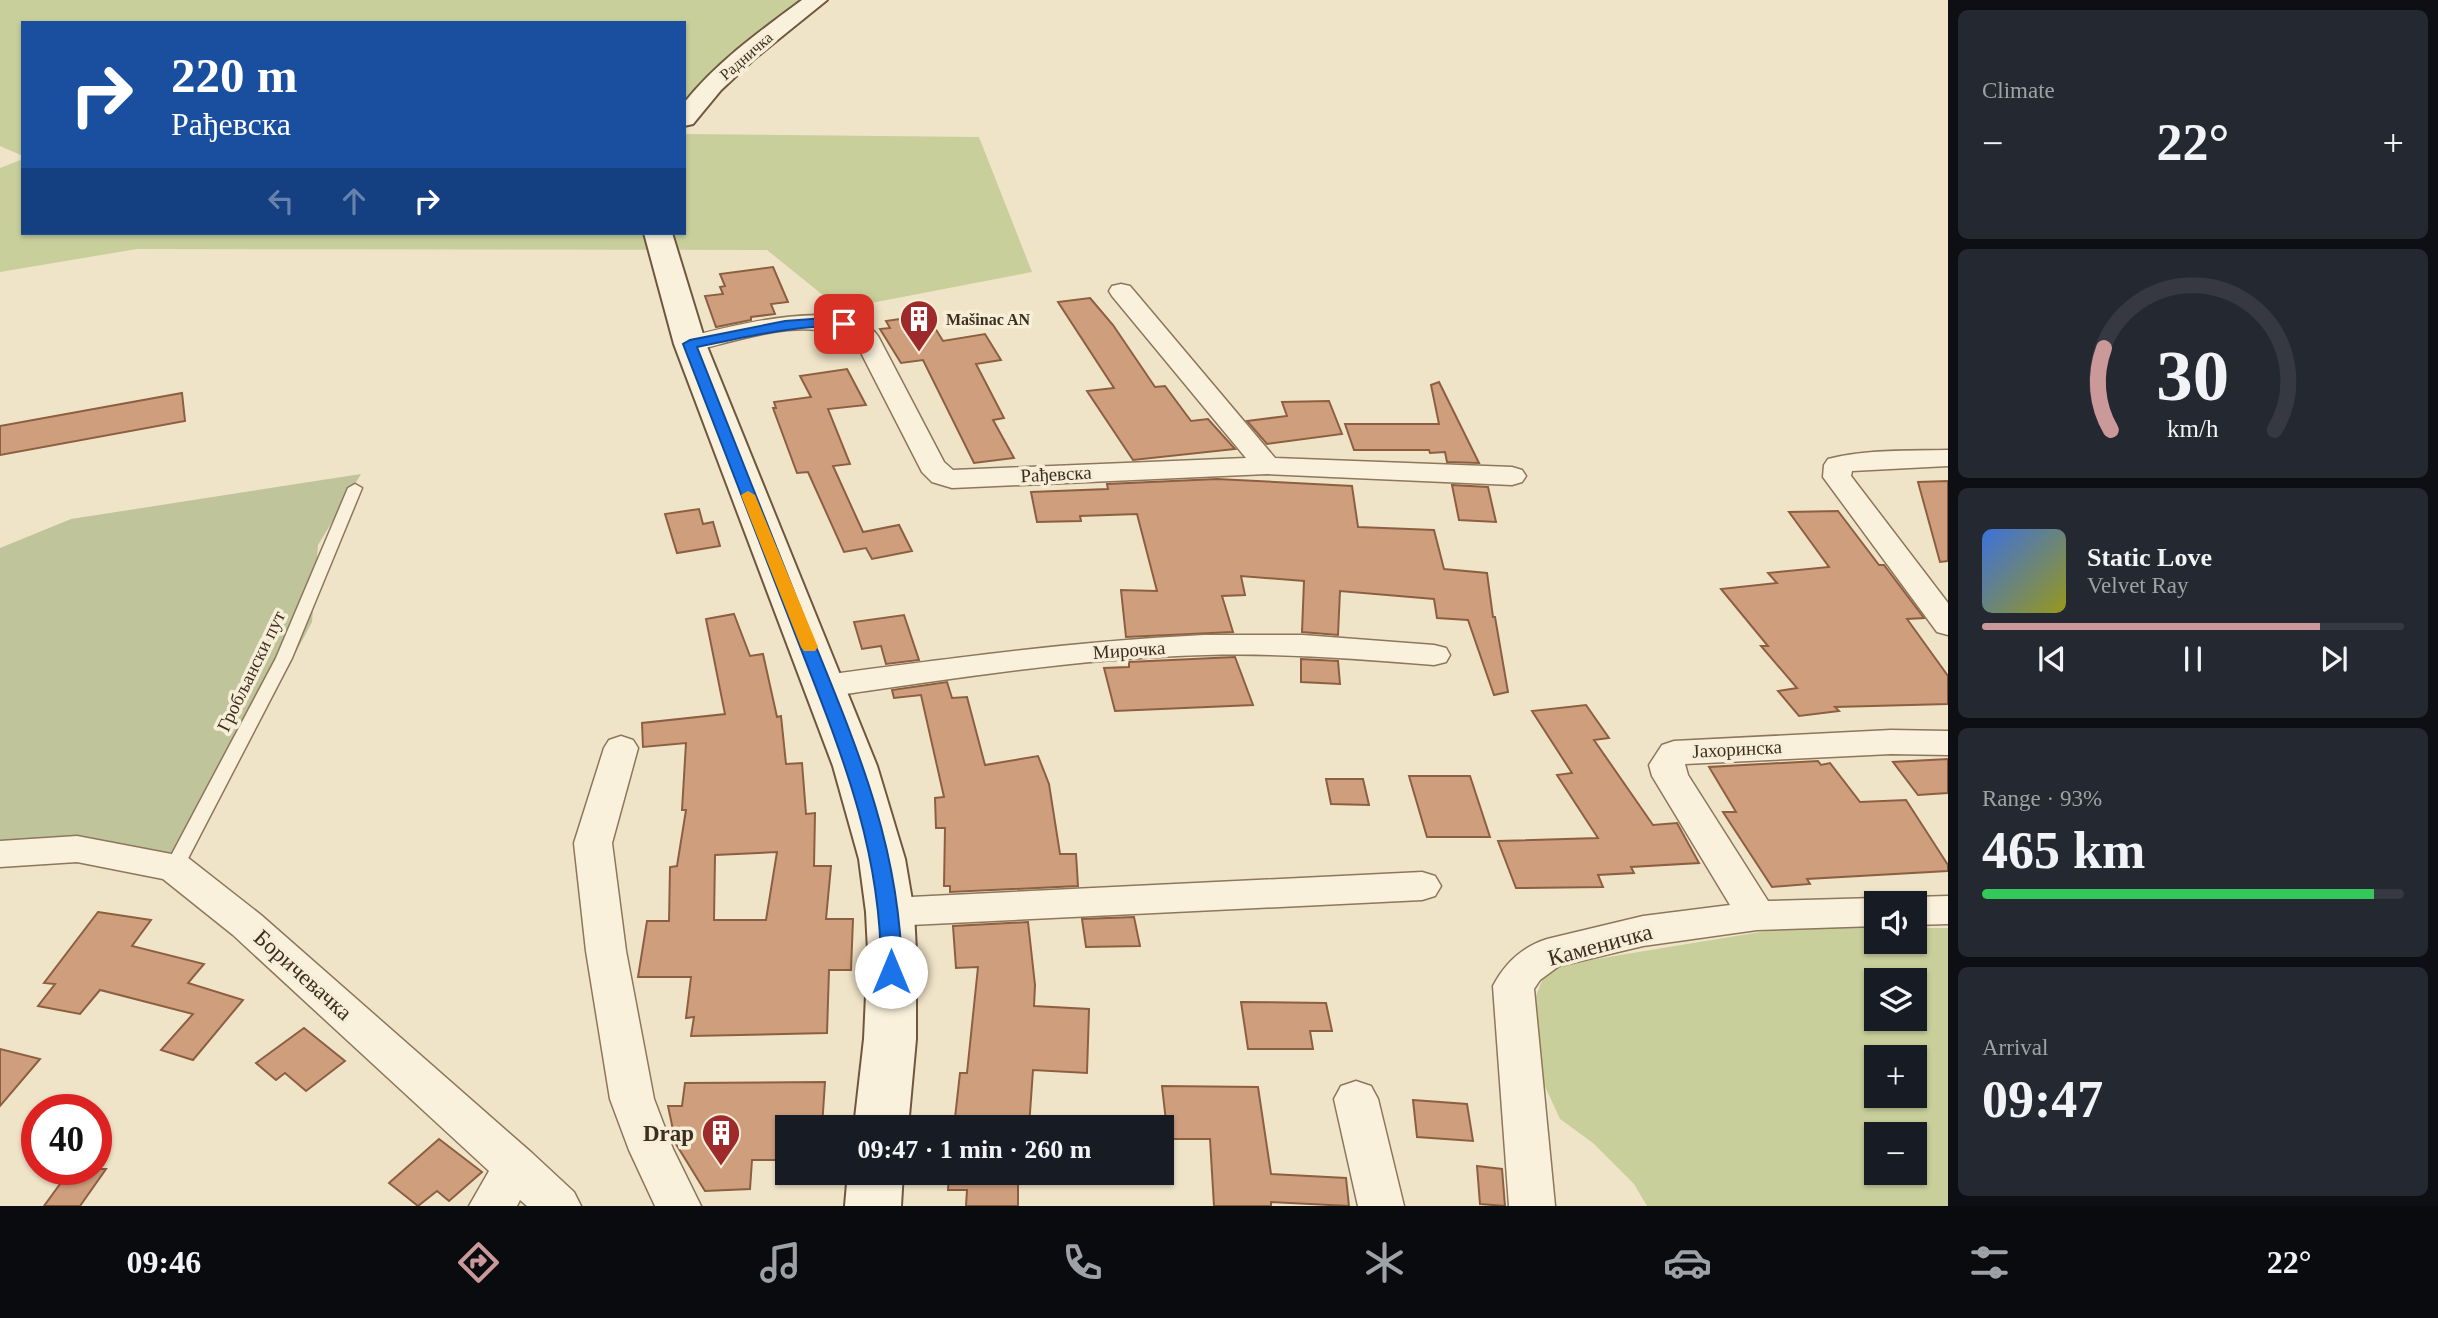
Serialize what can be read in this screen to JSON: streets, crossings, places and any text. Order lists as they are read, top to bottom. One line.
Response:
{"streets":{"street":["Радничка","Рађевска","Мирочка","Јахоринска","Каменичка","Боричевачка"],"lane":["Гробљански пут"]},"crossings":[["Гробљански пут","Боричевачка"],["Јахоринска","Каменичка"]],"places":{"building":["Mašinac AN","Drap"]},"page":{"tile":["Climate",["Range · 93%","465 km"],["Arrival","09:47"]],"turn":["220 m","Рађевска"],"heat":["−","22°","+"],"song":["Static Love","Velvet Ray"],"map_buttons":["+","−"],"limit":"40","trip":"09:47 · 1 min · 260 m","tabs":["09:46","22°"],"gauge":["30","km/h"]}}
